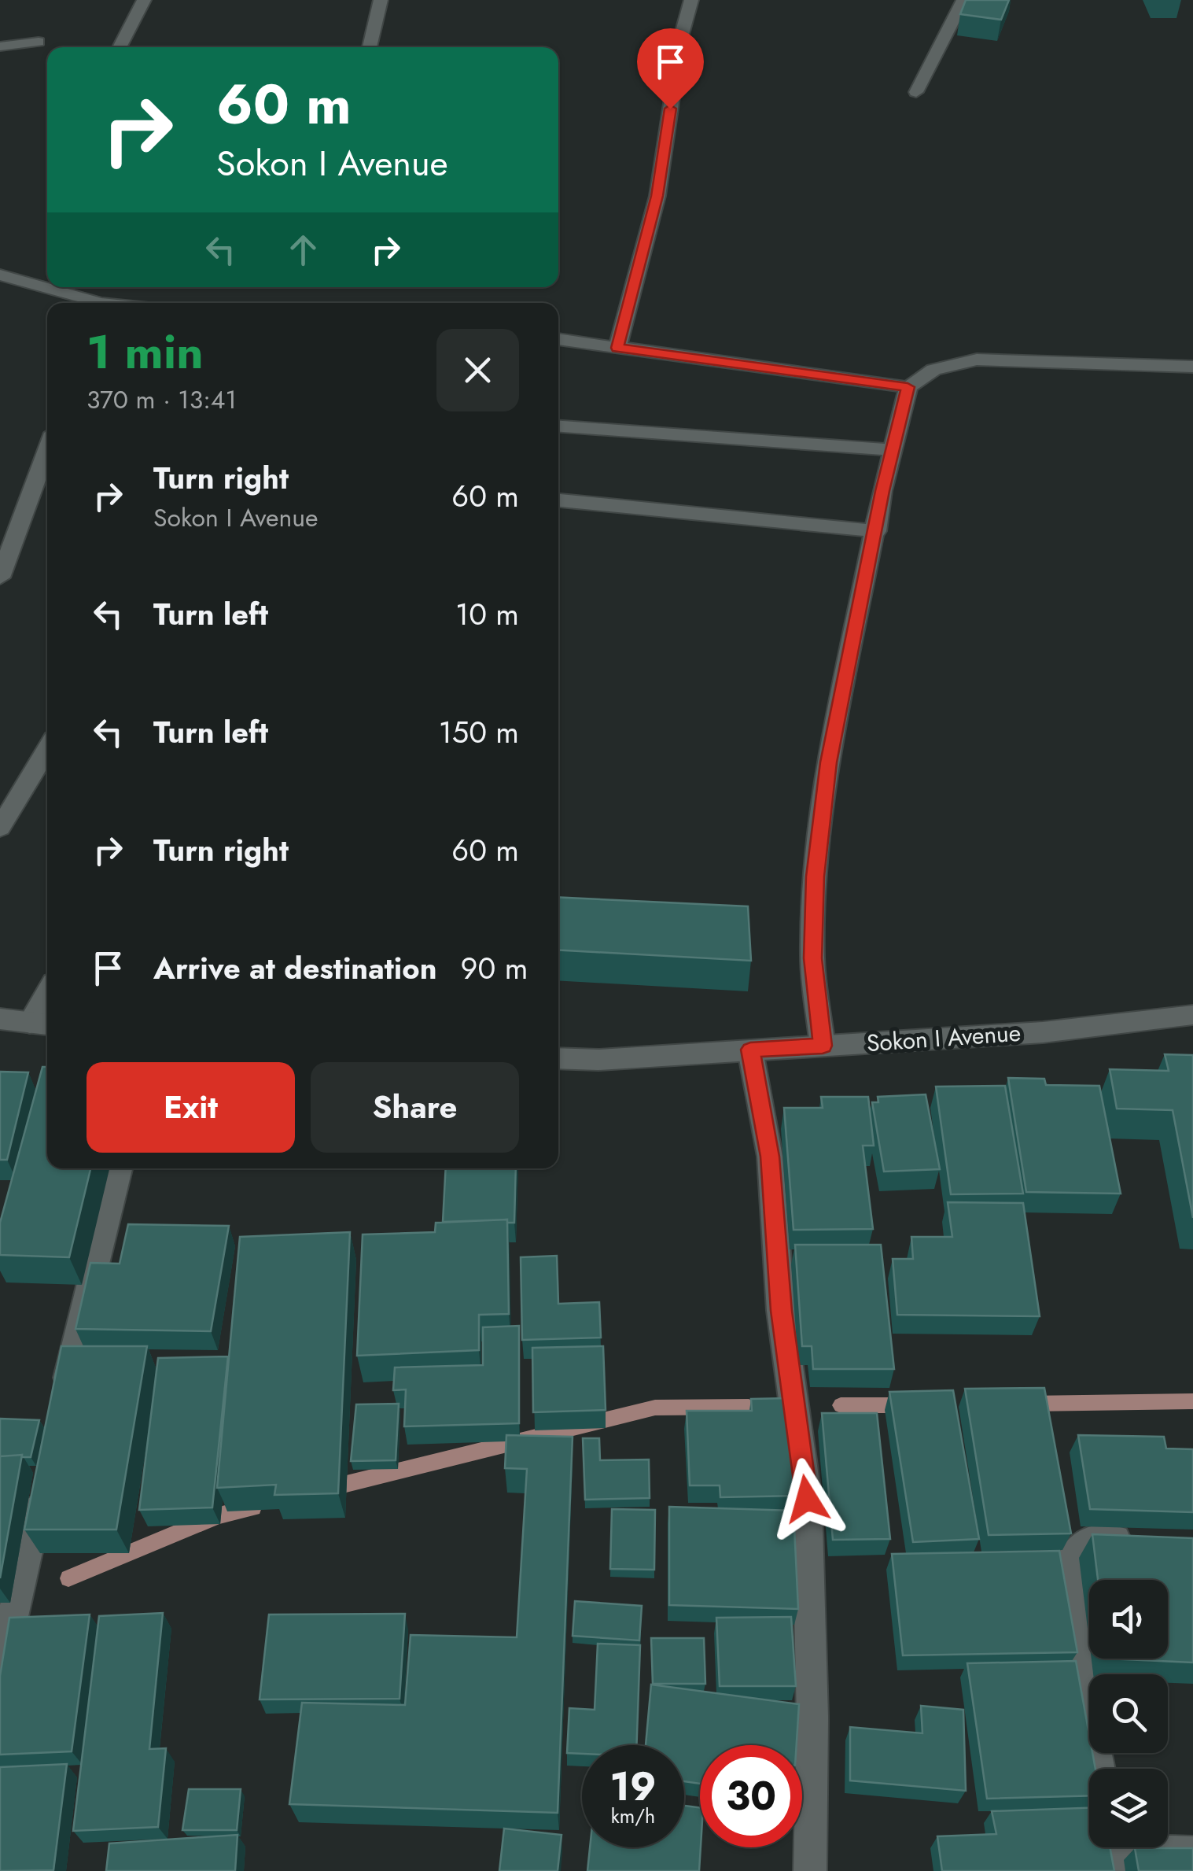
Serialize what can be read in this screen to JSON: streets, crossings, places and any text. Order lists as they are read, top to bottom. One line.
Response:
{"streets":{"street":["Sokon I Avenue"]},"page":{"turn":["60 m","Sokon I Avenue"],"heading":["1 min","370 m · 13:41"],"list":[{"name":"Turn right","note":"Sokon I Avenue","value":"60 m"},{"name":"Turn left","value":"10 m"},{"name":"Turn left","value":"150 m"},{"name":"Turn right","value":"60 m"},{"name":"Arrive at destination","value":"90 m"}],"buttons":["Exit","Share"],"speed":"19 km/h","limit":"30"}}
